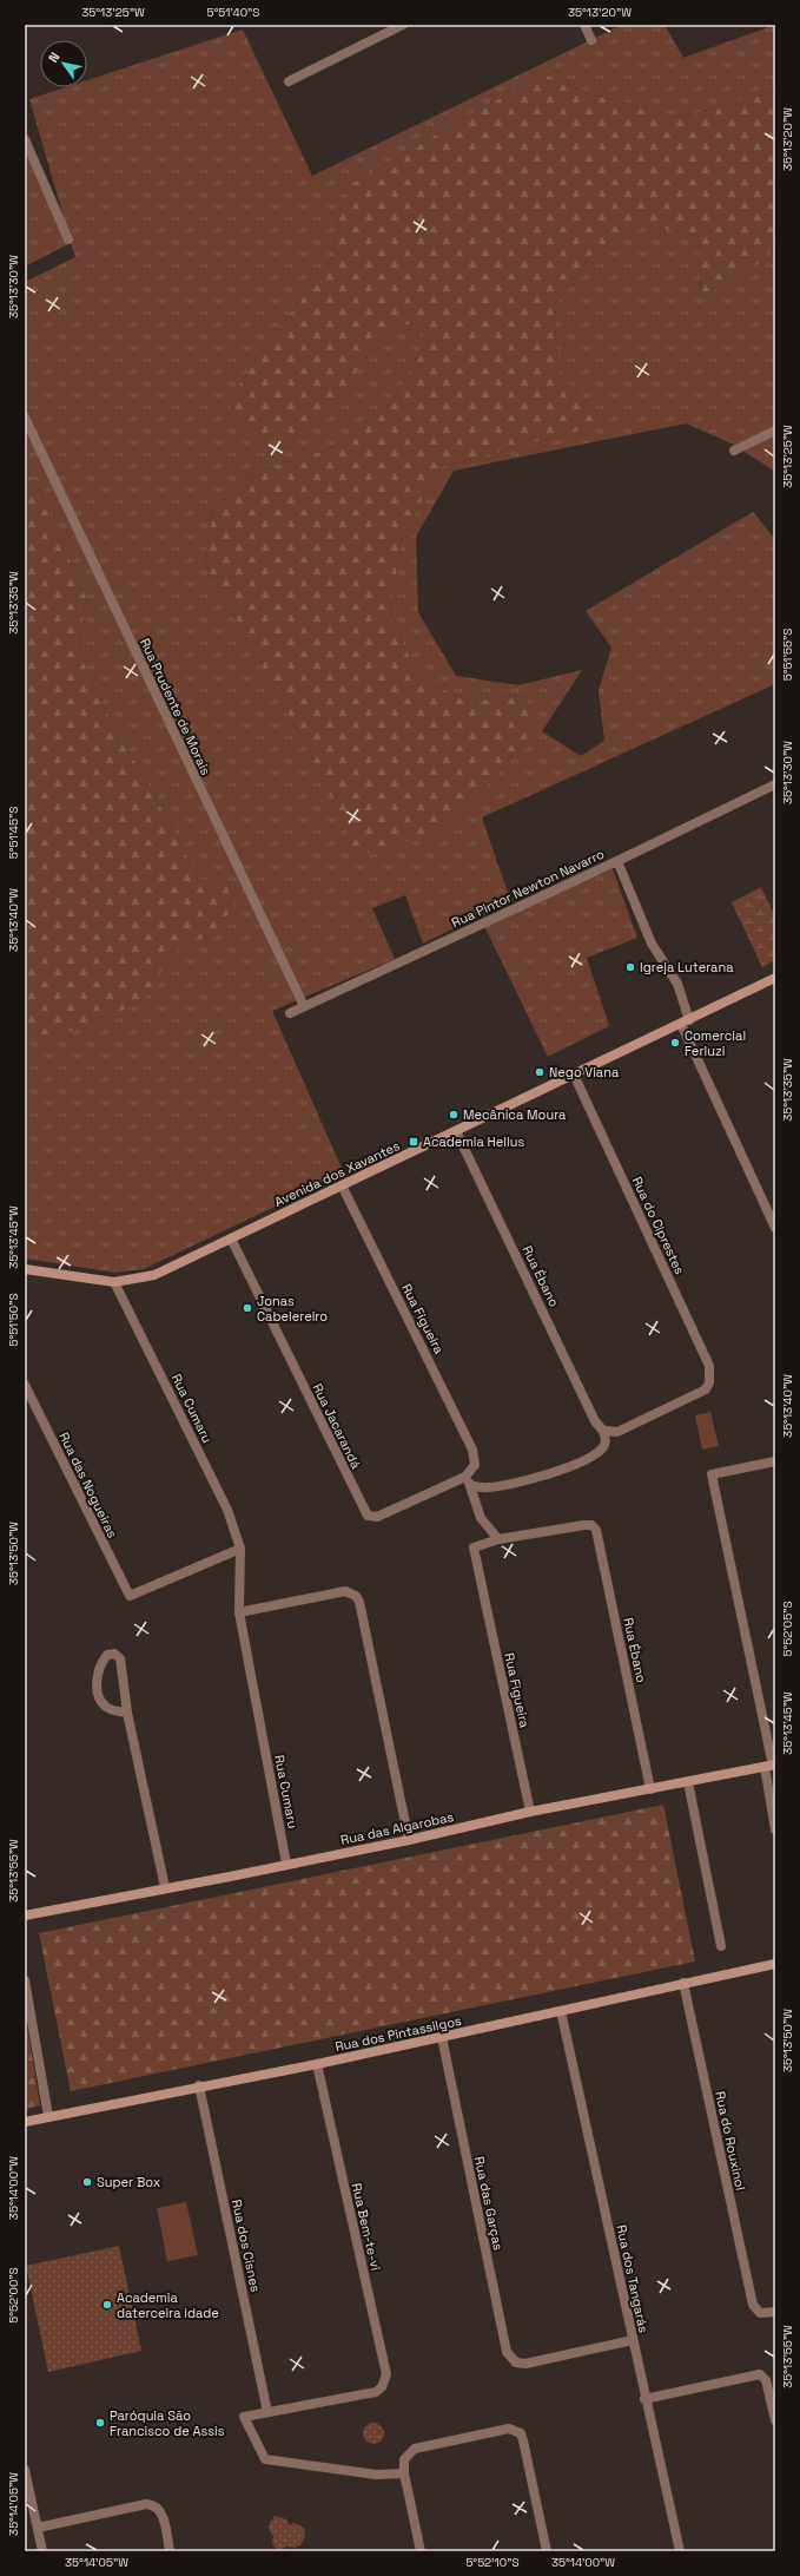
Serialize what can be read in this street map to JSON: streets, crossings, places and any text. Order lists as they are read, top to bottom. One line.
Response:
{"streets":{"street":["Rua Prudente de Morais","Rua Pintor Newton Navarro","Avenida dos Xavantes","Rua do Ciprestes","Rua Ébano","Rua Figueira","Rua Cumaru","Rua Jacarandá","Rua das Nogueiras","Rua das Algarobas","Rua dos Pintassilgos","Rua do Rouxinol","Rua das Garças","Rua Bem-te-vi","Rua dos Cisnes","Rua dos Tangarás"]},"crossings":[["Rua Prudente de Morais","Rua Pintor Newton Navarro"],["Avenida dos Xavantes","Rua do Ciprestes"],["Avenida dos Xavantes","Rua Ébano"],["Avenida dos Xavantes","Rua Figueira"],["Avenida dos Xavantes","Rua Cumaru"],["Avenida dos Xavantes","Rua Jacarandá"],["Rua do Ciprestes","Rua Ébano"],["Rua Ébano","Rua Figueira"],["Rua Ébano","Rua das Algarobas"],["Rua Figueira","Rua Jacarandá"],["Rua Figueira","Rua das Algarobas"],["Rua Cumaru","Rua das Nogueiras"],["Rua Cumaru","Rua das Algarobas"],["Rua dos Pintassilgos","Rua do Rouxinol"],["Rua dos Pintassilgos","Rua das Garças"],["Rua dos Pintassilgos","Rua Bem-te-vi"],["Rua dos Pintassilgos","Rua dos Cisnes"],["Rua dos Pintassilgos","Rua dos Tangarás"],["Rua das Garças","Rua dos Tangarás"],["Rua Bem-te-vi","Rua dos Cisnes"]],"places":{"other":["Igreja Luterana","Comercial Ferluzi","Nego Viana","Mecânica Moura","Jonas Cabelereiro","Super Box","Academia daterceira idade","Paróquia São Francisco de Assis"],"transit":["Academia Hellus"]},"north":"top left","coordinates":["35°13'25\"W","5°51'40\"S","35°13'20\"W","35°13'30\"W","35°13'35\"W","5°51'55\"S","5°51'45\"S","35°13'40\"W","35°13'45\"W","5°51'50\"S","35°13'50\"W","5°52'05\"S","35°13'55\"W","35°14'00\"W","5°52'00\"S","35°14'05\"W","5°52'10\"S"]}
